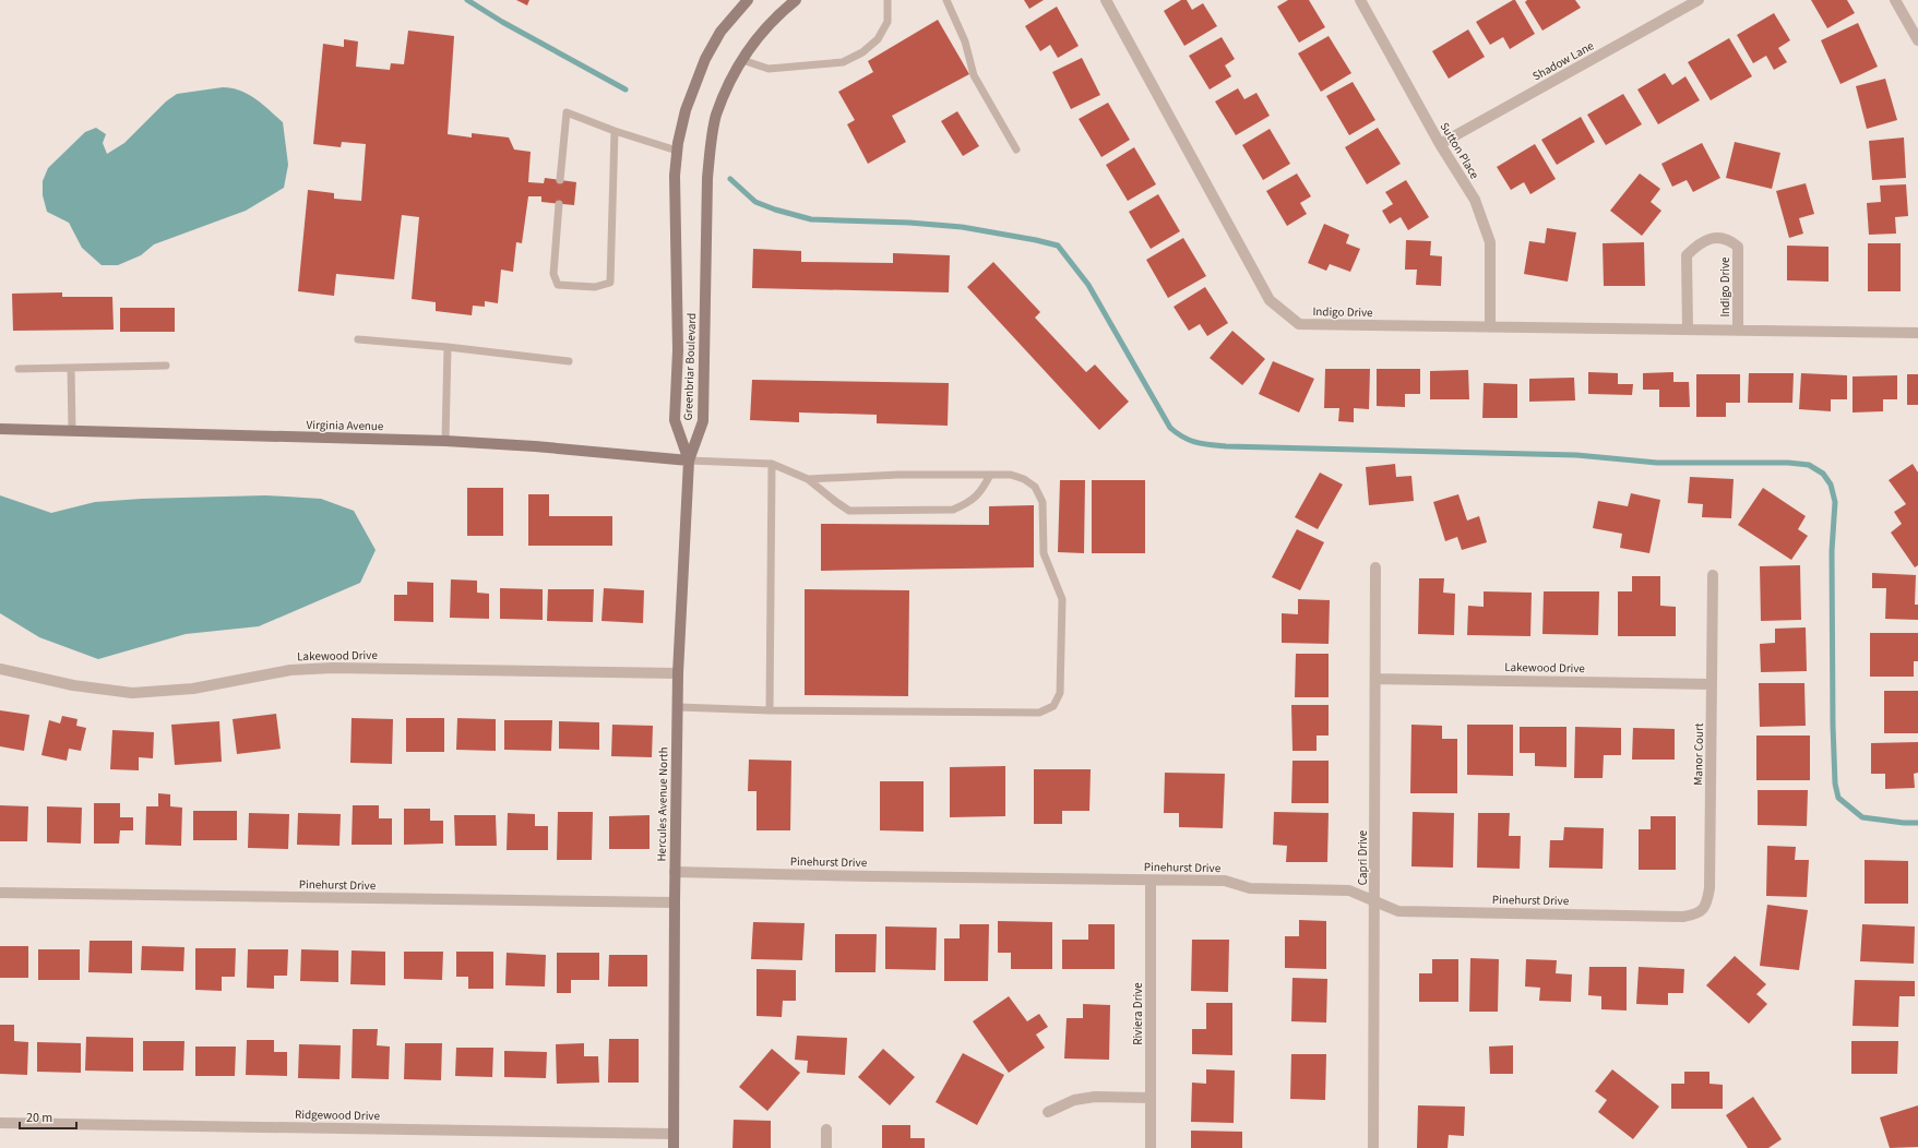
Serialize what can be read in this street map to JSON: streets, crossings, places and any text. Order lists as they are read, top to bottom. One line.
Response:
{"streets":{"street":["Shadow Lane","Sutton Place","Indigo Drive","Greenbriar Boulevard","Virginia Avenue","Lakewood Drive","Manor Court","Hercules Avenue North","Capri Drive","Pinehurst Drive","Riviera Drive","Ridgewood Drive"]},"crossings":[["Shadow Lane","Sutton Place"],["Sutton Place","Indigo Drive"],["Greenbriar Boulevard","Virginia Avenue"],["Greenbriar Boulevard","Hercules Avenue North"],["Virginia Avenue","Hercules Avenue North"],["Lakewood Drive","Manor Court"],["Lakewood Drive","Hercules Avenue North"],["Lakewood Drive","Capri Drive"],["Manor Court","Pinehurst Drive"],["Hercules Avenue North","Pinehurst Drive"],["Hercules Avenue North","Ridgewood Drive"],["Capri Drive","Pinehurst Drive"],["Pinehurst Drive","Riviera Drive"]],"scale_bar":"20 m"}
